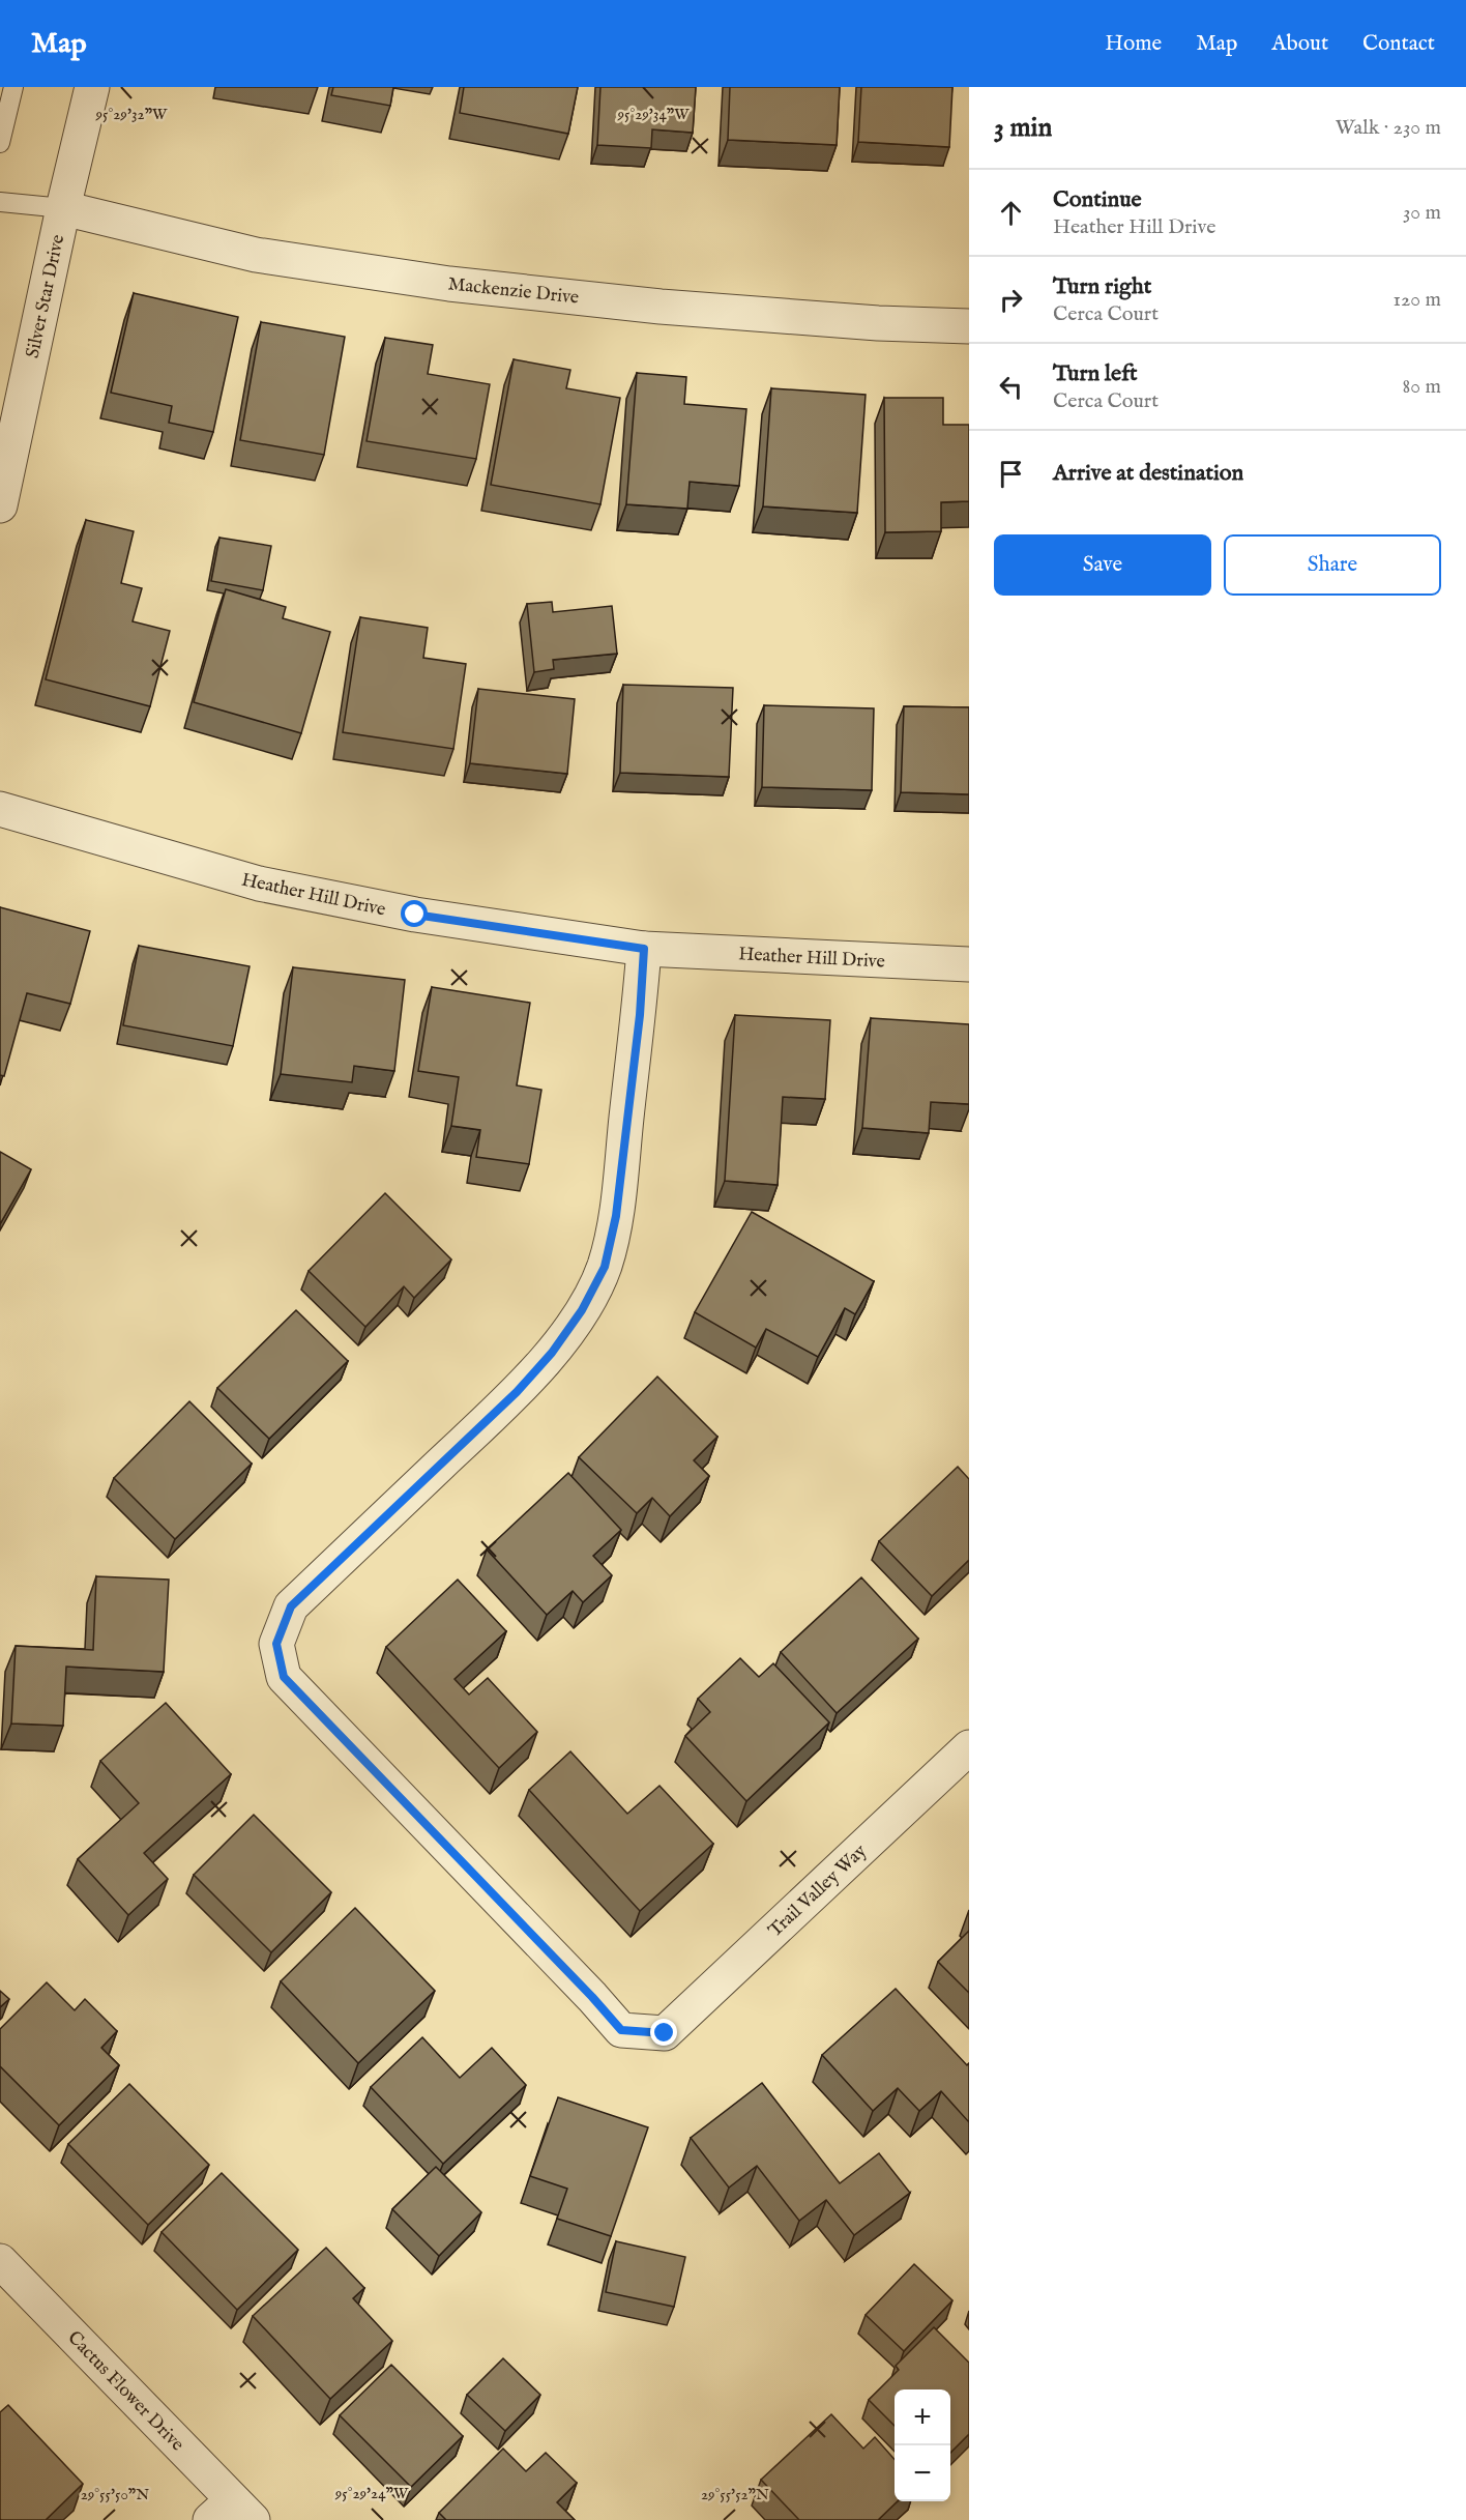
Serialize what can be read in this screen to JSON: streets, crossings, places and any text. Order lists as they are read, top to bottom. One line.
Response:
{"streets":{"street":["Mackenzie Drive","Silver Star Drive","Heather Hill Drive","Trail Valley Way","Cactus Flower Drive"]},"crossings":[["Mackenzie Drive","Silver Star Drive"],["Heather Hill Drive","Trail Valley Way"]],"page":{"header":"Map","nav":["Home","Map","About","Contact"],"heading":["3 min","Walk · 230 m"],"list":[["Continue","Heather Hill Drive","30 m"],["Turn right","Cerca Court","120 m"],["Turn left","Cerca Court","80 m"],"Arrive at destination"],"buttons":["Save","Share"],"map_buttons":["+","−"]},"coordinates":["95°29'32\"W","95°29'34\"W","95°29'24\"W","29°55'50\"N","29°55'52\"N"]}
